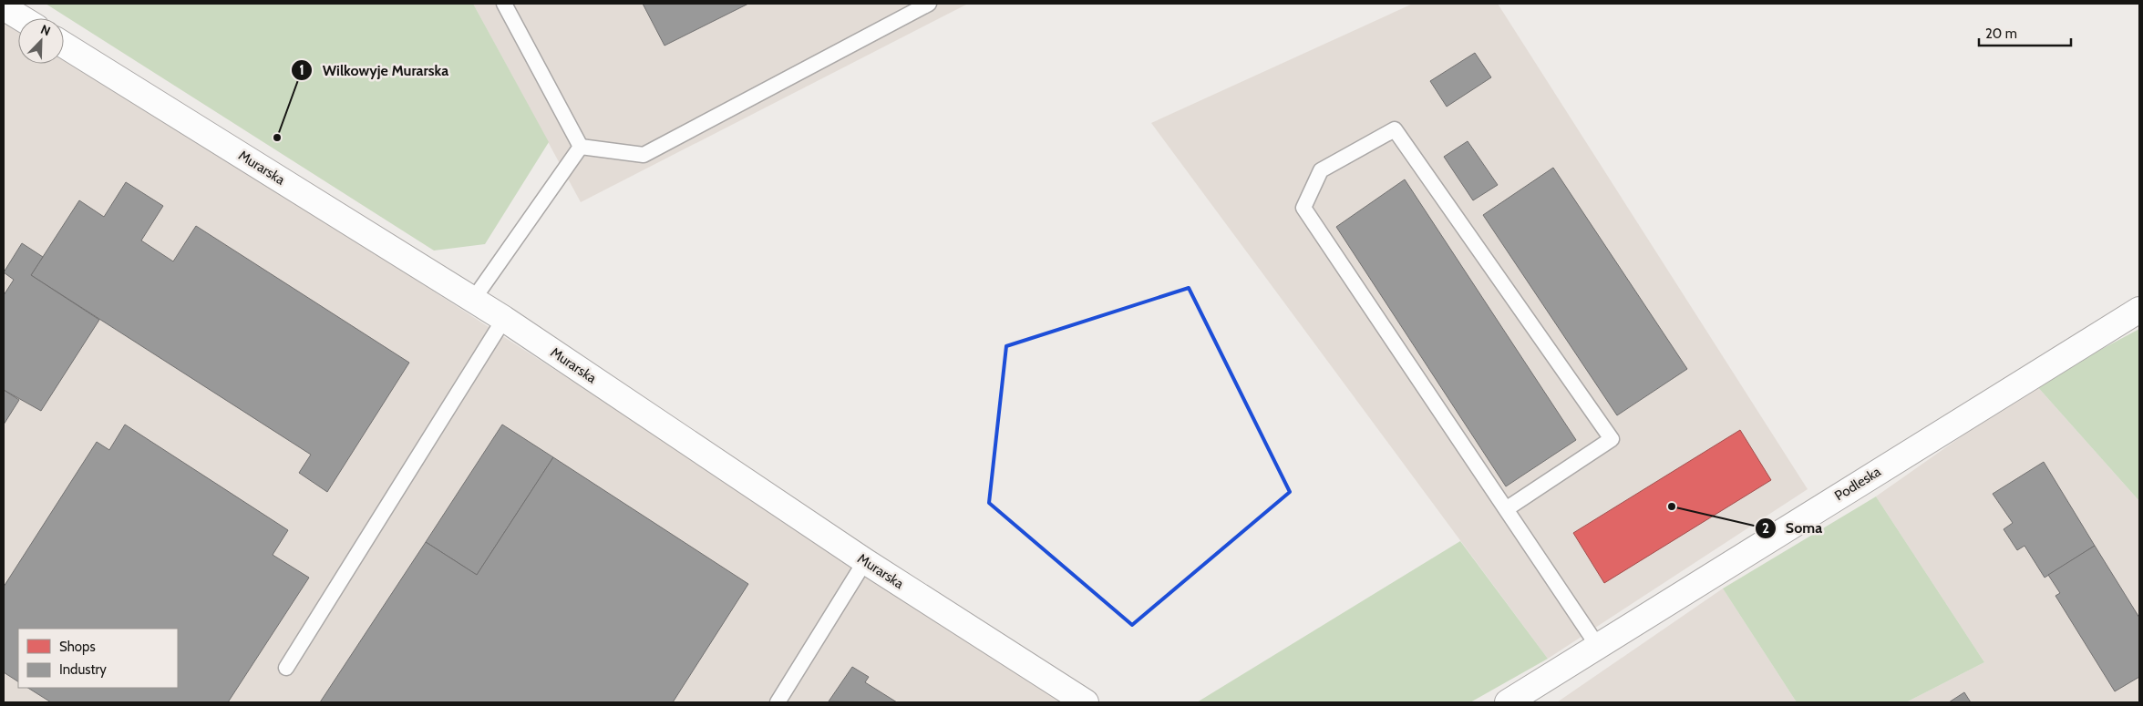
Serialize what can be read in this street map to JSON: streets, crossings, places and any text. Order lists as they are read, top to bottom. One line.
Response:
{"streets":{"street":["Murarska","Podleska"]},"places":["Wilkowyje Murarska","Soma"],"legend":["Shops","Industry"],"scale_bar":"20 m","north":"top right"}
